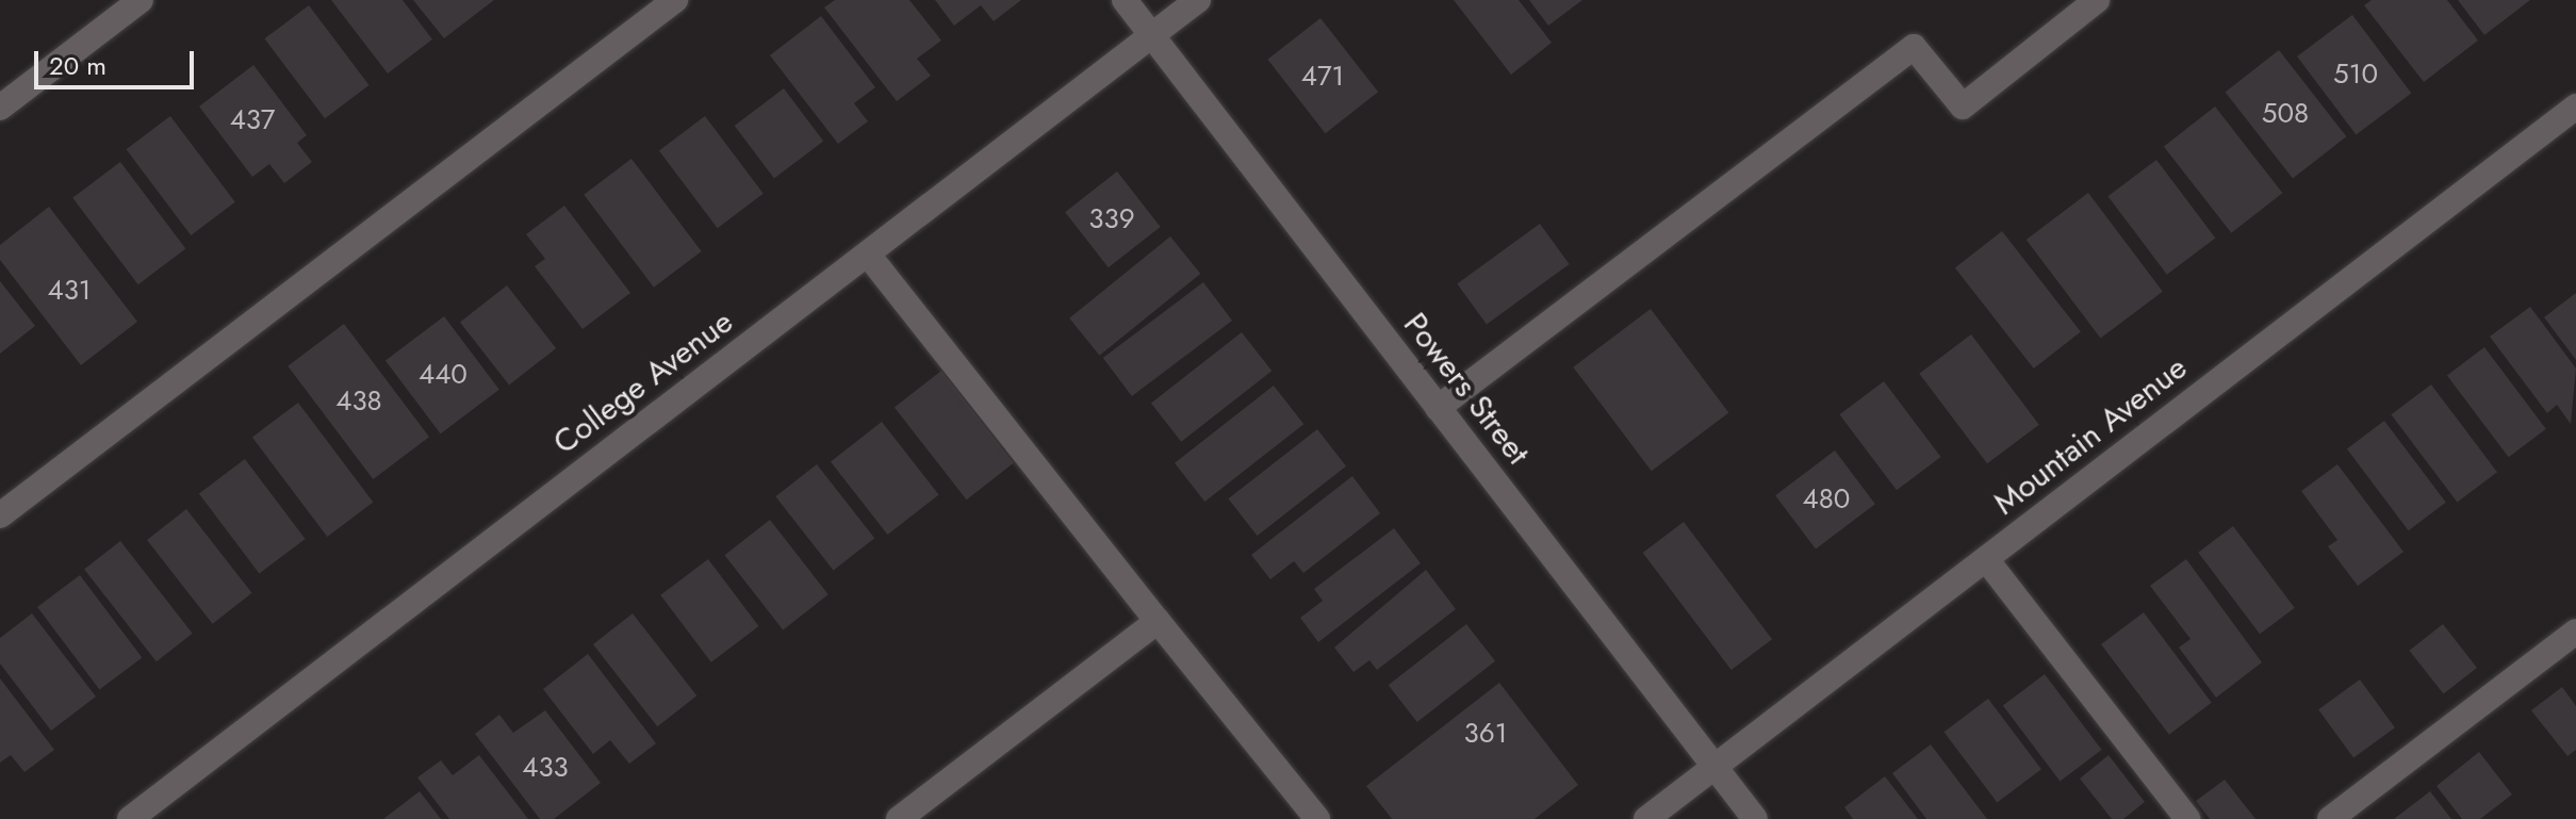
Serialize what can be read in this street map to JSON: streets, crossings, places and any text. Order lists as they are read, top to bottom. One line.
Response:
{"streets":{"street":["College Avenue","Powers Street","Mountain Avenue"]},"crossings":[["College Avenue","Powers Street"],["Powers Street","Mountain Avenue"]],"house_numbers":["510","471","508","437","339","431","440","438","480","361","433"],"scale_bar":"20 m"}
